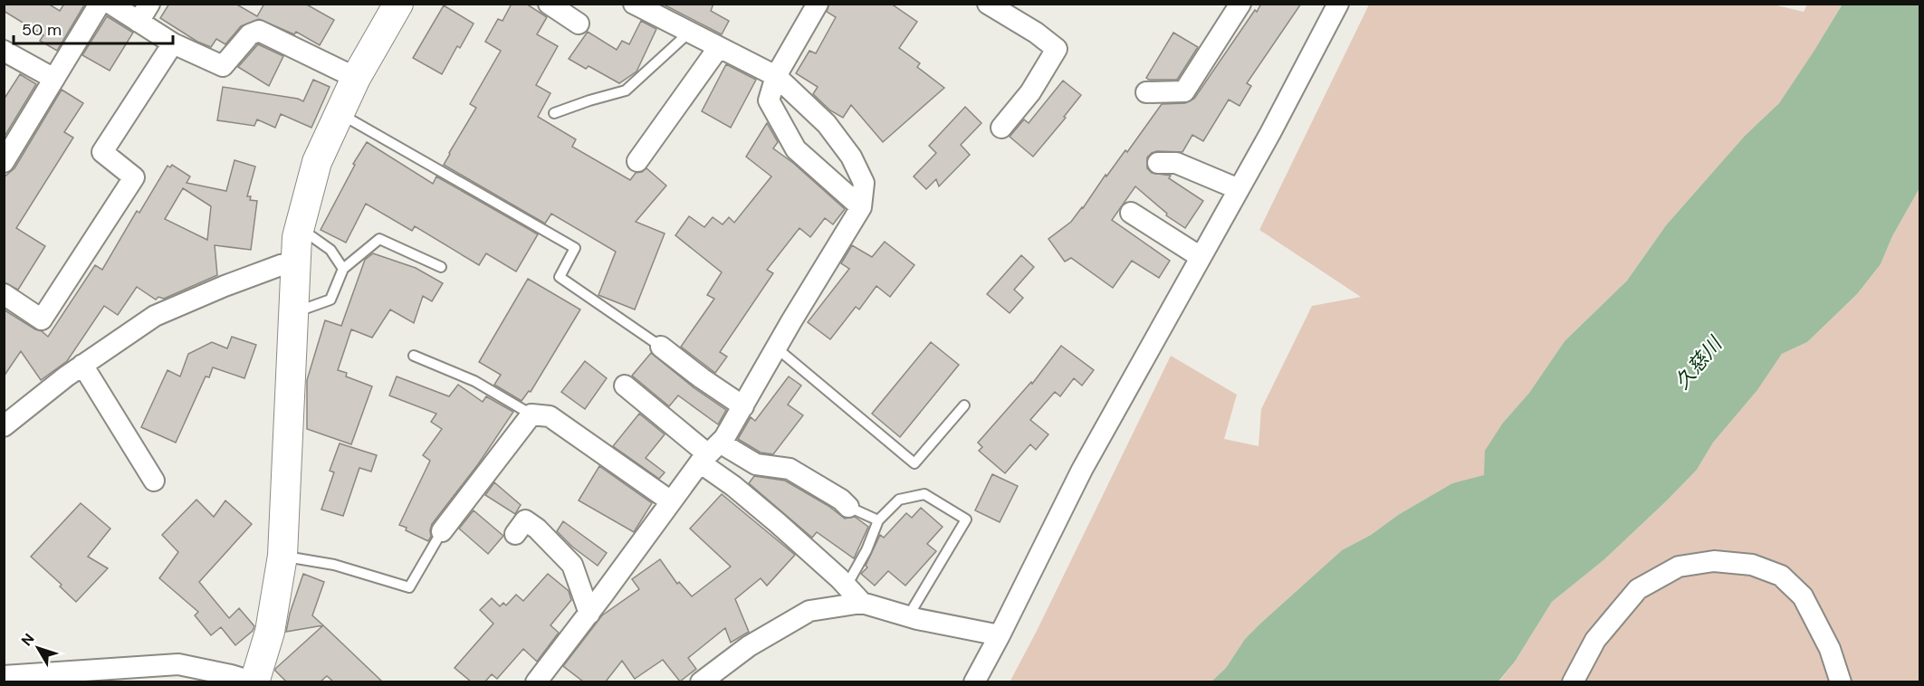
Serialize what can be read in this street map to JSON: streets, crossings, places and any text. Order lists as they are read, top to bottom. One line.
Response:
{"water":["久慈川"],"scale_bar":"50 m","north":"top left"}
